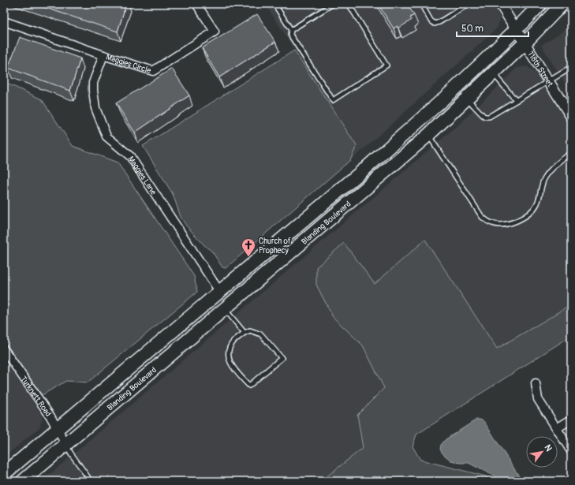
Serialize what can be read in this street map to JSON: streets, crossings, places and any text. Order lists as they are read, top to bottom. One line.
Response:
{"streets":{"main road":["Blanding Boulevard"],"street":["Maggies Circle","118th Street","Maggies Lane","Turknett Road"]},"crossings":[["Maggies Circle","Maggies Lane"],["118th Street","Blanding Boulevard"],["Maggies Lane","Blanding Boulevard"],["Blanding Boulevard","Turknett Road"]],"places":{"church":["Church of Prophecy"]},"scale_bar":"50 m","north":"top right"}
